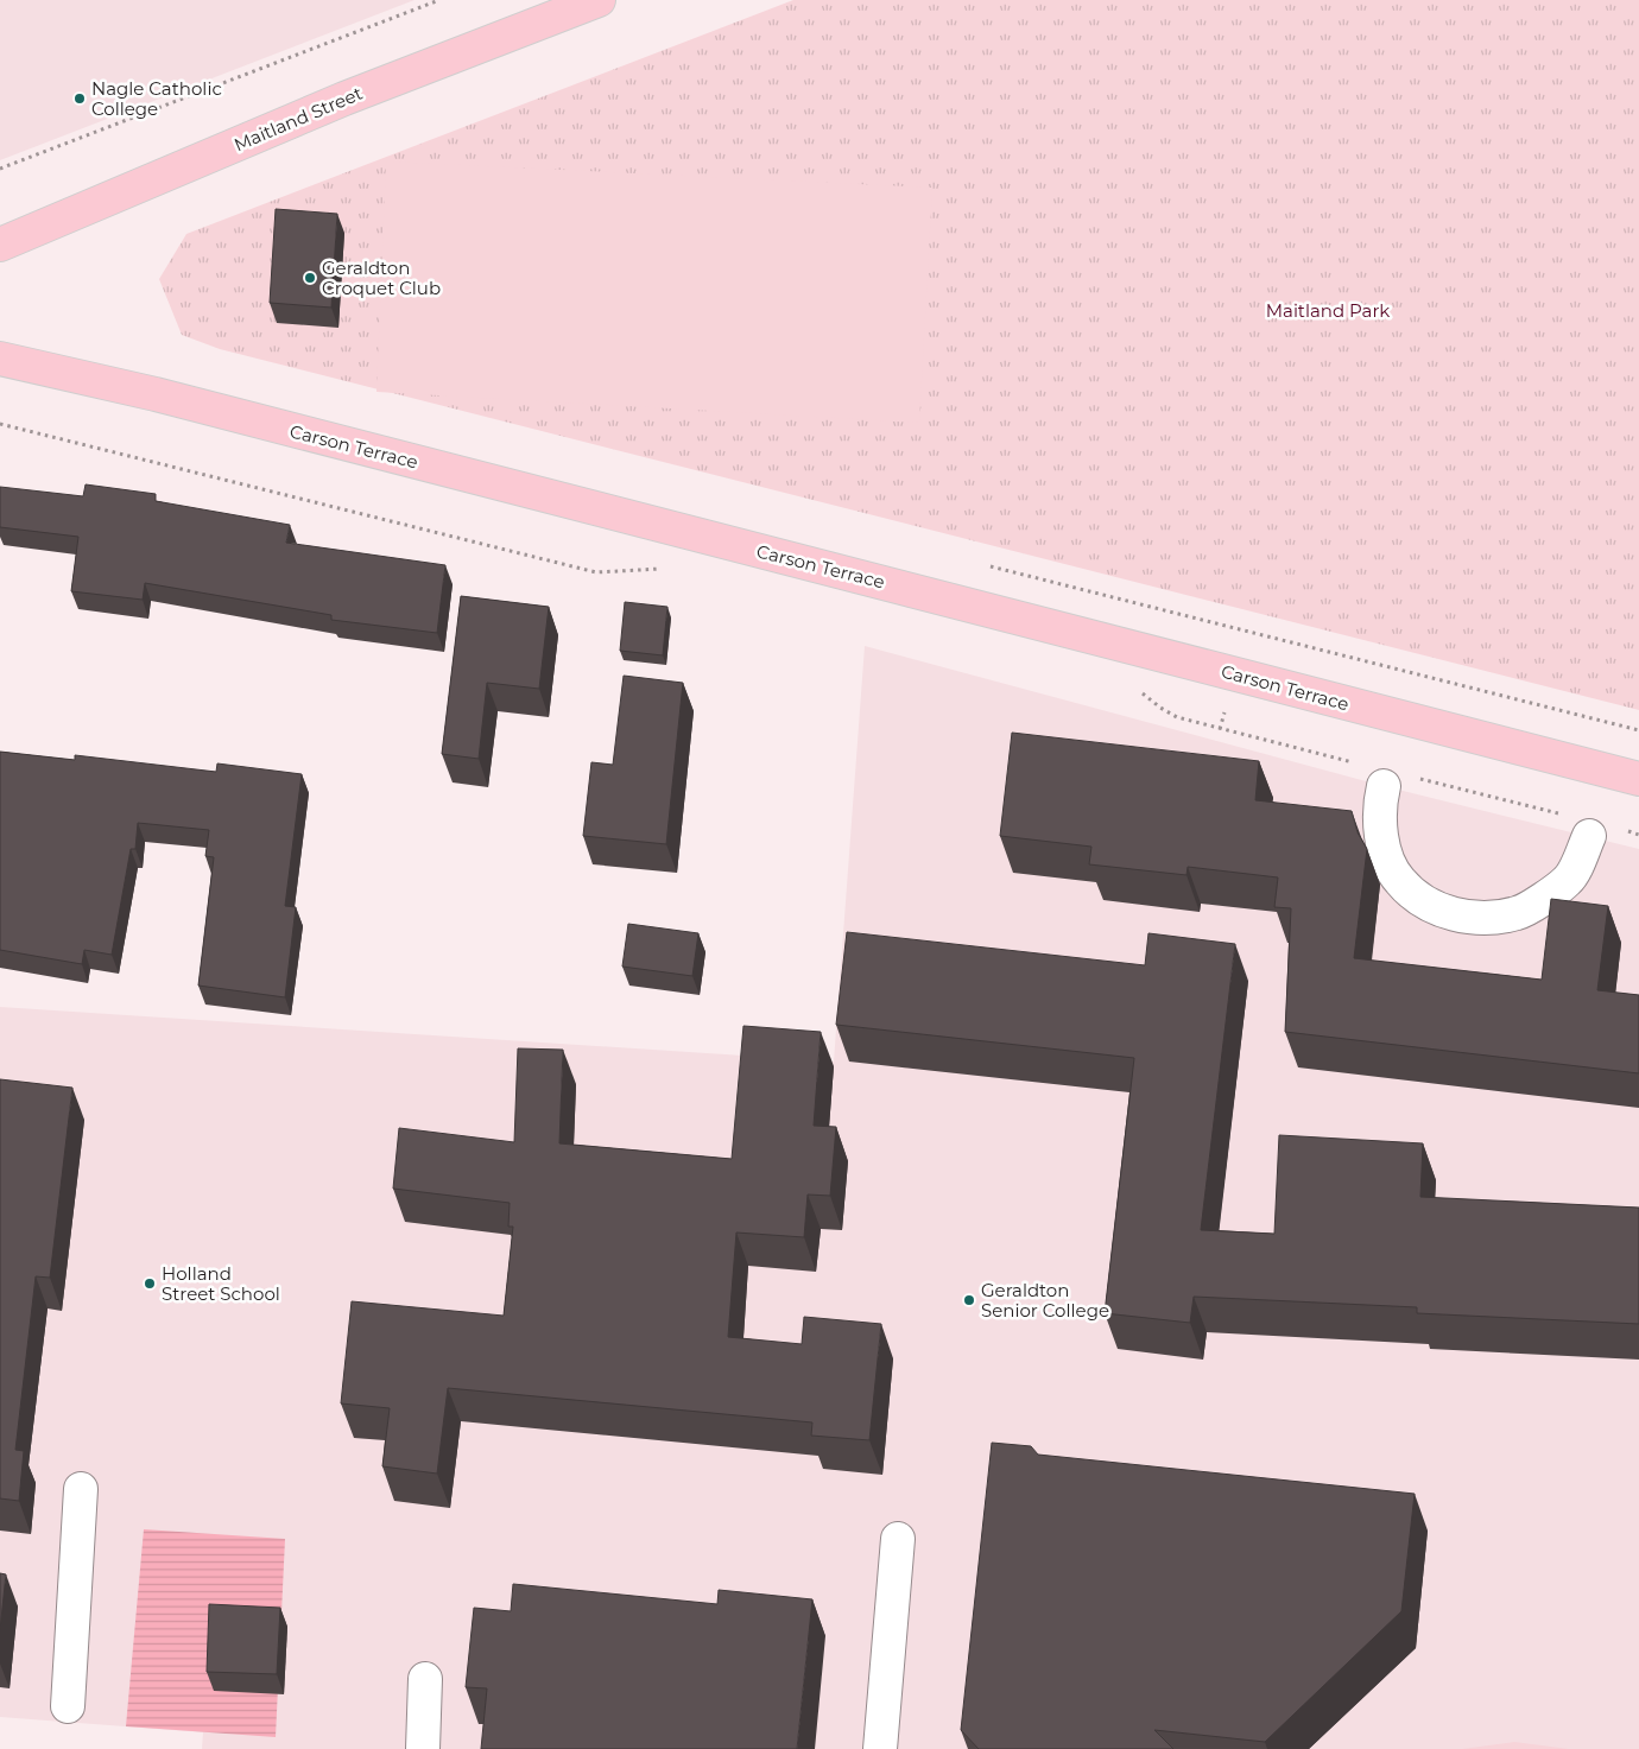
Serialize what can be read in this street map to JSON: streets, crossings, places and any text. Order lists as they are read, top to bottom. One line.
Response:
{"streets":{"main road":["Maitland Street","Carson Terrace"]},"parks":["Maitland Park"],"places":["Nagle Catholic College","Geraldton Croquet Club","Holland Street School","Geraldton Senior College"]}
